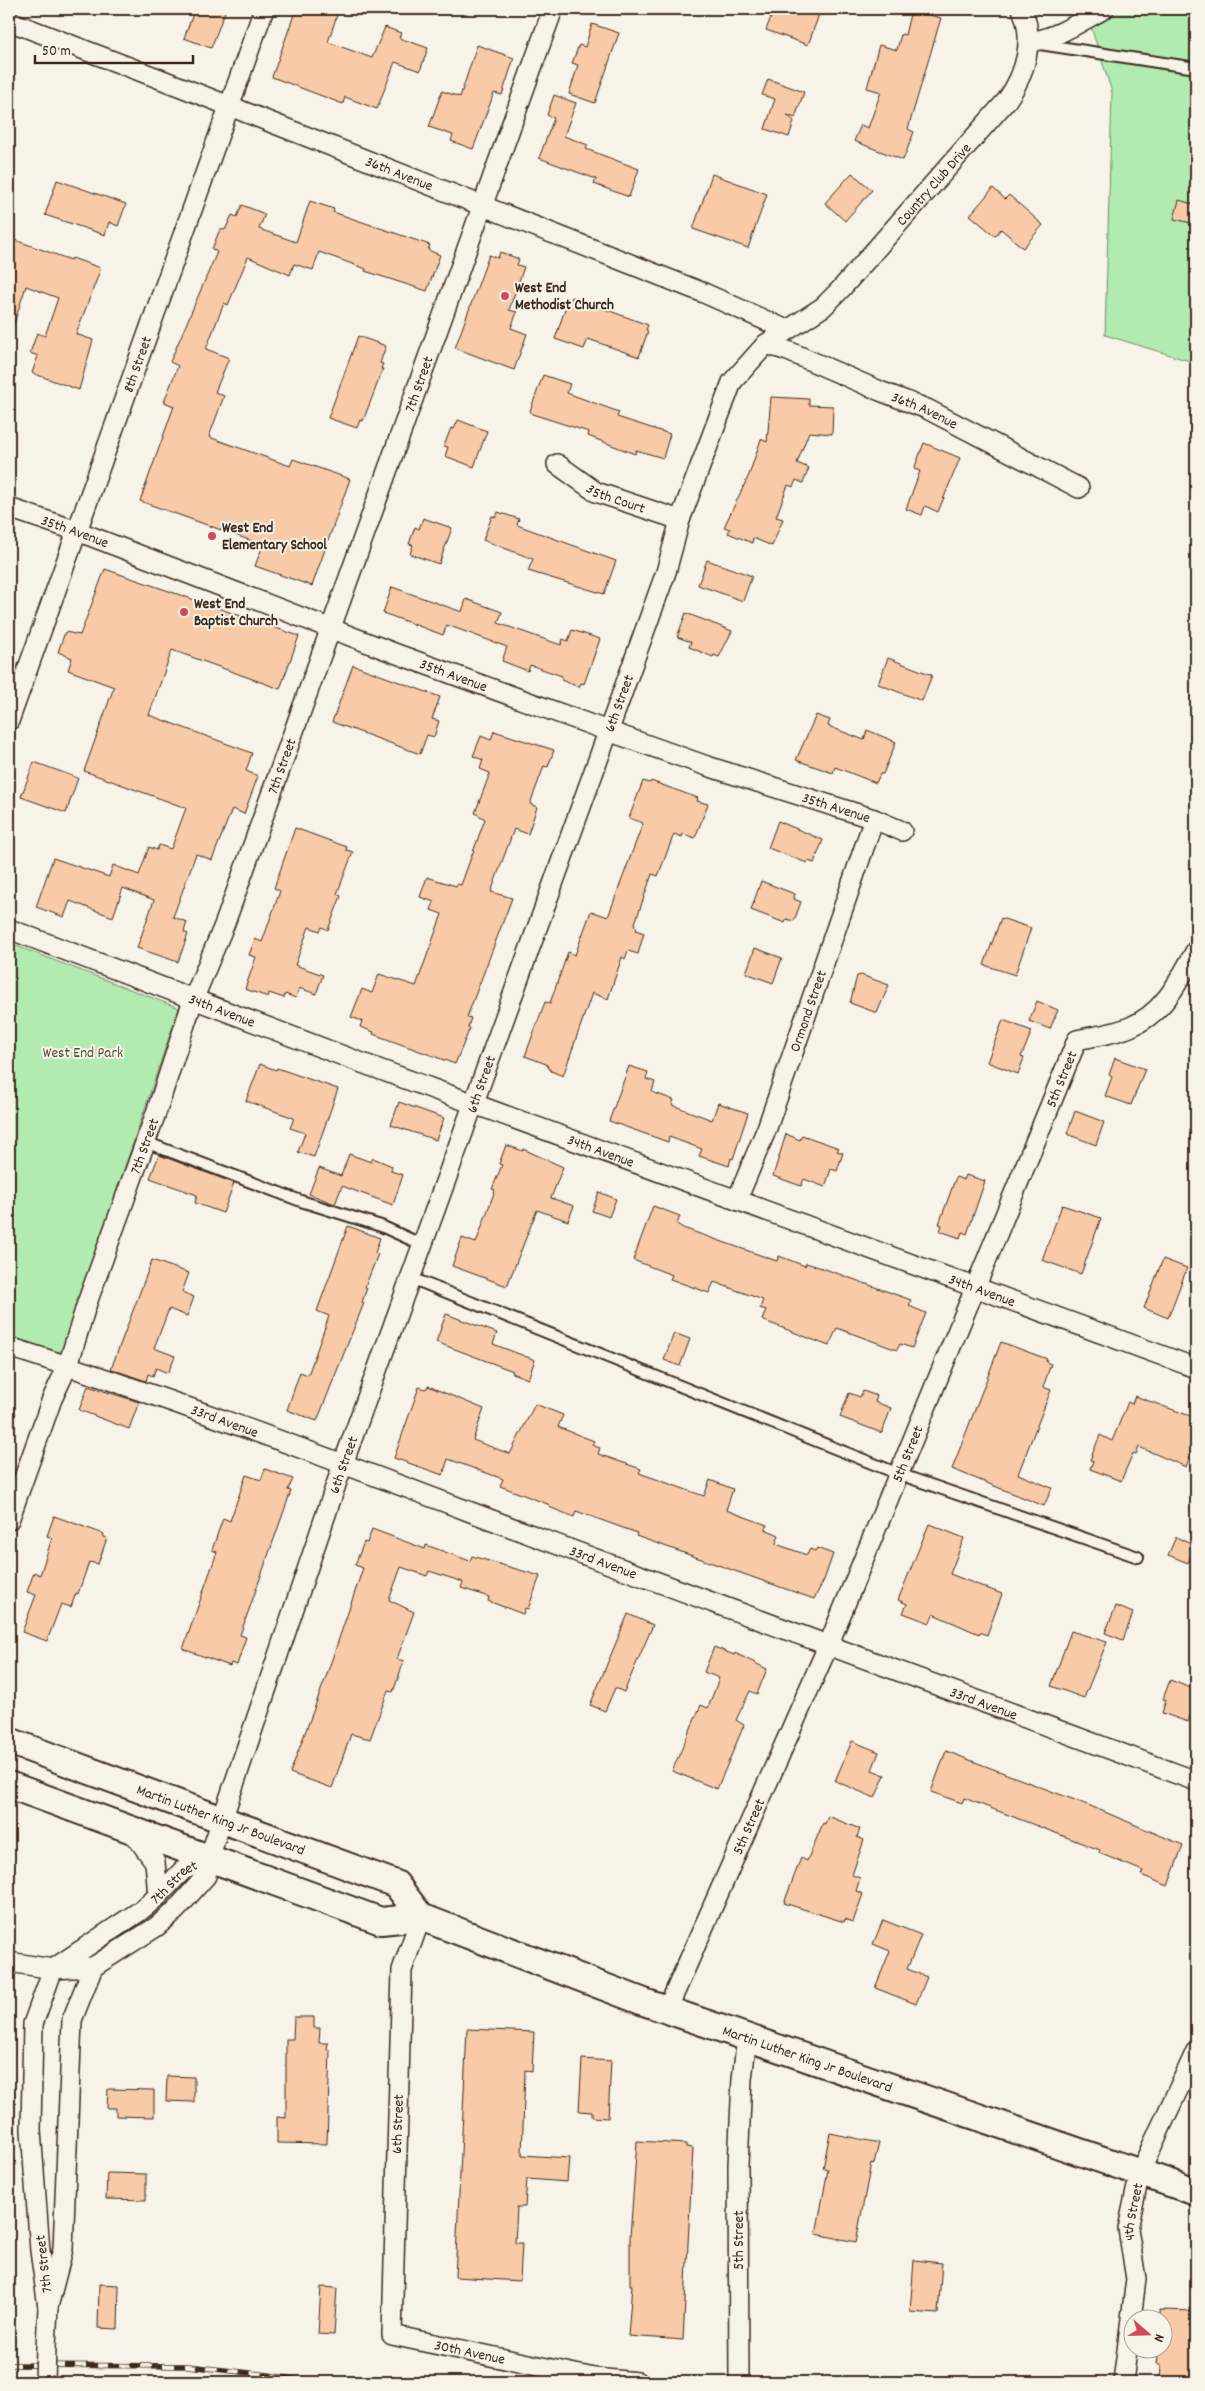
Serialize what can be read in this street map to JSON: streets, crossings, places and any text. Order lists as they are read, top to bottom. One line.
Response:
{"streets":{"main road":["Martin Luther King Jr Boulevard"],"street":["36th Avenue","Country Club Drive","8th Street","7th Street","35th Court","35th Avenue","6th Street","34th Avenue","Ormond Street","5th Street","33rd Avenue","4th Street","30th Avenue"]},"crossings":[["36th Avenue","Country Club Drive"],["36th Avenue","8th Street"],["36th Avenue","7th Street"],["36th Avenue","6th Street"],["Country Club Drive","6th Street"],["8th Street","35th Avenue"],["7th Street","35th Avenue"],["7th Street","6th Street"],["7th Street","34th Avenue"],["7th Street","33rd Avenue"],["7th Street","Martin Luther King Jr Boulevard"],["35th Court","6th Street"],["35th Avenue","6th Street"],["35th Avenue","Ormond Street"],["6th Street","34th Avenue"],["6th Street","33rd Avenue"],["6th Street","Martin Luther King Jr Boulevard"],["6th Street","30th Avenue"],["34th Avenue","Ormond Street"],["34th Avenue","5th Street"],["5th Street","33rd Avenue"],["5th Street","Martin Luther King Jr Boulevard"],["Martin Luther King Jr Boulevard","4th Street"]],"parks":["West End Park"],"places":["West End Methodist Church","West End Elementary School","West End Baptist Church"],"scale_bar":"50 m","north":"right"}
